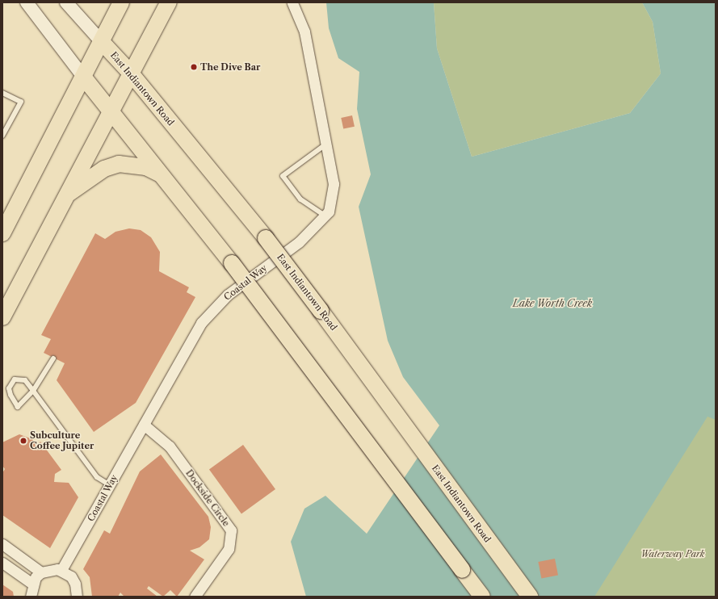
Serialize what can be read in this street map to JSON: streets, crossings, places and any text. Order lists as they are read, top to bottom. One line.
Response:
{"streets":{"main road":["East Indiantown Road"],"street":["Coastal Way","Dockside Circle"]},"crossings":[["Coastal Way","Dockside Circle"]],"water":["Lake Worth Creek"],"parks":["Waterway Park"],"places":["The Dive Bar","Subculture Coffee Jupiter"]}
